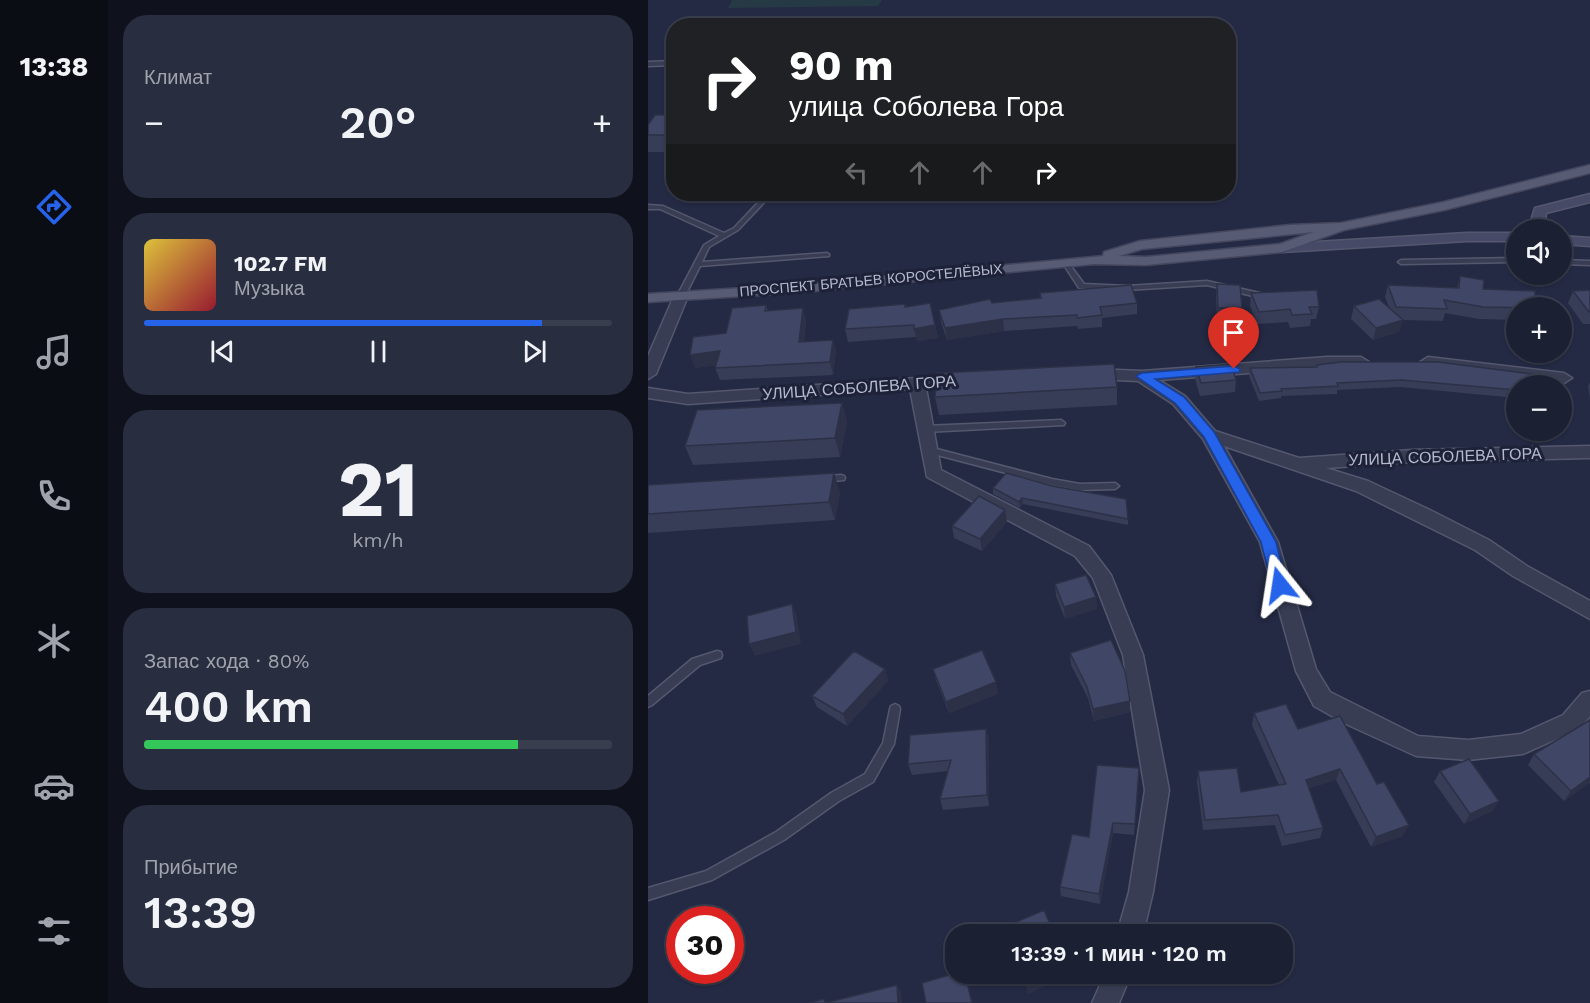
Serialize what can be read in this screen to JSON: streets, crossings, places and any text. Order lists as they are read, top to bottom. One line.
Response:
{"streets":{"main road":["ПРОСПЕКТ БРАТЬЕВ КОРОСТЕЛЁВЫХ"],"street":["УЛИЦА СОБОЛЕВА ГОРА"]},"page":{"tabs":"13:38","tile":["Климат",["21","km/h"],["Запас хода · 80%","400 km"],["Прибытие","13:39"]],"turn":["90 m","улица Соболева Гора"],"heat":["−","20°","+"],"map_buttons":["+","−"],"song":["102.7 FM","Музыка"],"limit":"30","trip":"13:39 · 1 мин · 120 m"}}
